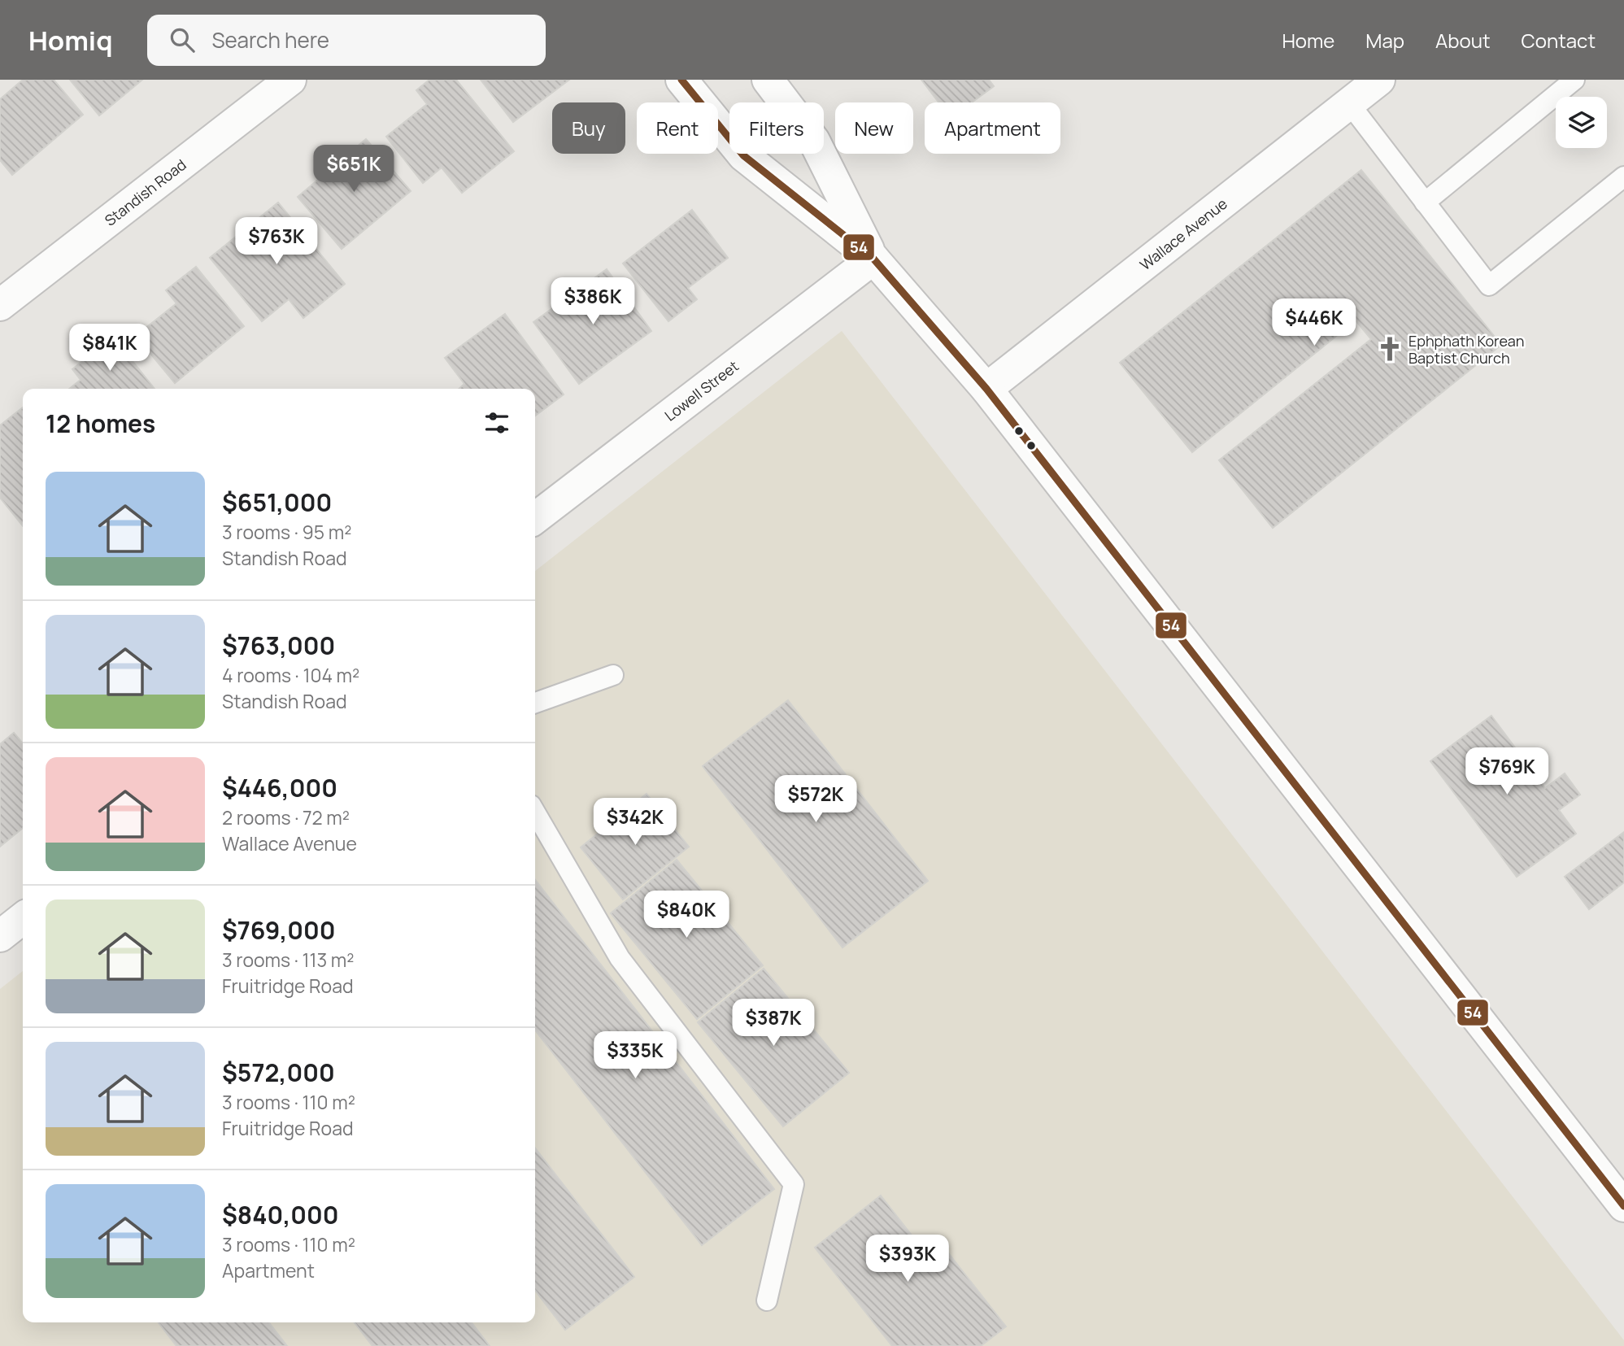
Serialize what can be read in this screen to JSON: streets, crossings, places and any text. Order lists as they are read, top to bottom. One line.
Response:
{"streets":{"main road":["Standish Road","Wallace Avenue","Lowell Street"]},"places":{"church":["Ephphath Korean Baptist Church"]},"lines":["transit line 54"],"page":{"header":"Homiq","search":"Search here","nav":["Home","Map","About","Contact"],"chip":["Buy","Rent","Filters","New","Apartment"],"price":["$651K","$763K","$386K","$446K","$841K","$769K","$572K","$342K","$840K","$387K","$335K","$393K"],"heading":"12 homes","list":[{"name":"$651,000","note":"3 rooms · 95 m² · Standish Road"},{"name":"$763,000","note":"4 rooms · 104 m² · Standish Road"},{"name":"$446,000","note":"2 rooms · 72 m² · Wallace Avenue"},{"name":"$769,000","note":"3 rooms · 113 m² · Fruitridge Road"},{"name":"$572,000","note":"3 rooms · 110 m² · Fruitridge Road"},{"name":"$840,000","note":"3 rooms · 110 m² · Apartment"}]}}
